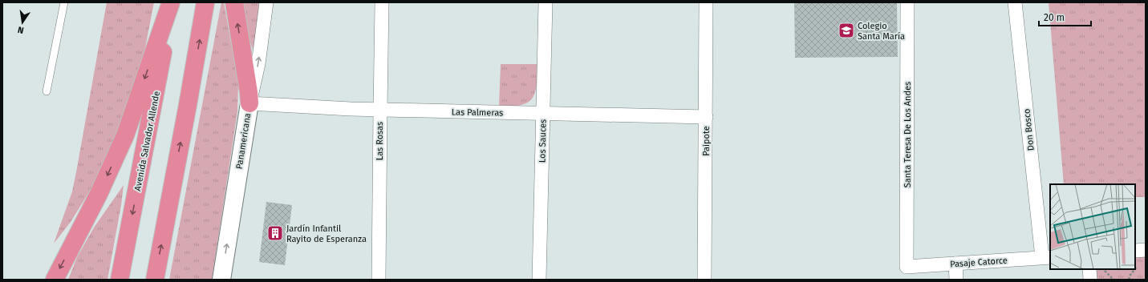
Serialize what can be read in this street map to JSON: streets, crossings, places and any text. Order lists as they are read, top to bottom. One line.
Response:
{"streets":{"highway":["Avenida Salvador Allende"],"street":["Las Palmeras","Don Bosco","Santa Teresa De Los Andes","Panamericana","Las Rosas","Los Sauces","Paipote","Pasaje Catorce"]},"crossings":[["Las Palmeras","Panamericana"],["Las Palmeras","Las Rosas"],["Las Palmeras","Los Sauces"],["Las Palmeras","Paipote"],["Don Bosco","Pasaje Catorce"],["Santa Teresa De Los Andes","Pasaje Catorce"]],"one_way":["Panamericana"],"places":{"school or university":["Colegio Santa María"],"building":["Jardín Infantil Rayito de Esperanza"]},"scale_bar":"20 m","north":"bottom"}
